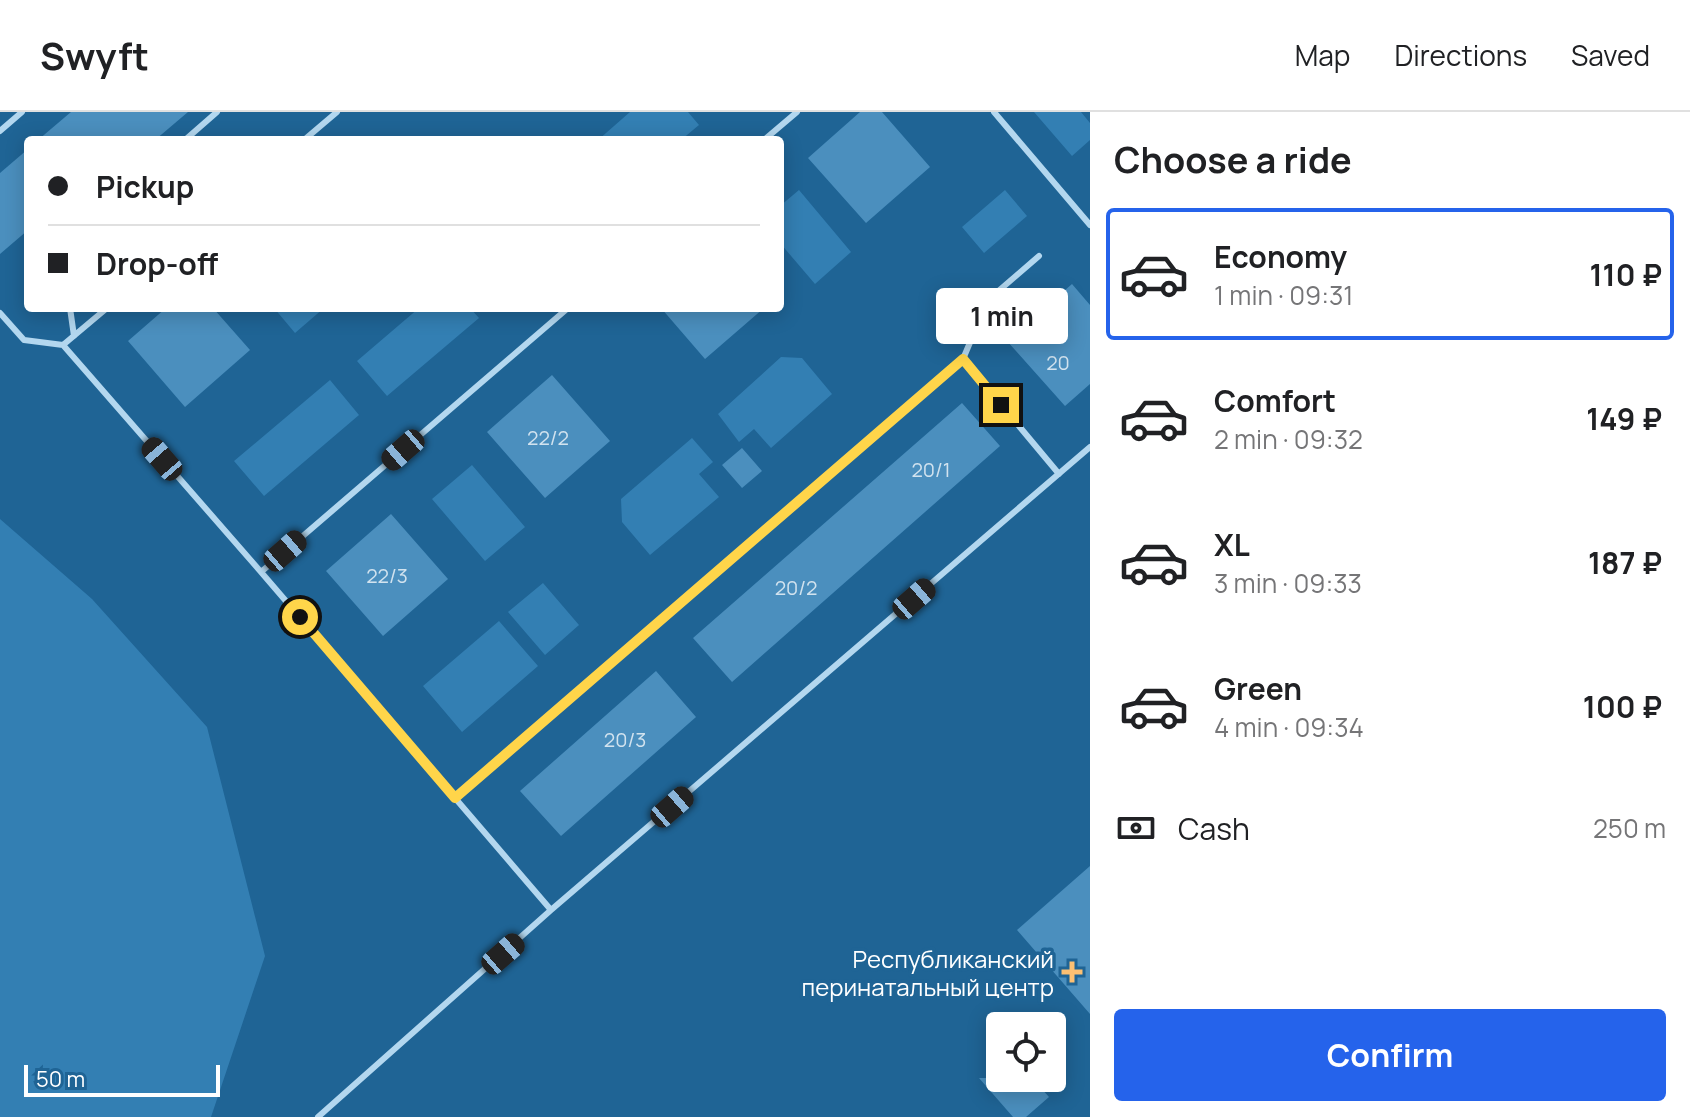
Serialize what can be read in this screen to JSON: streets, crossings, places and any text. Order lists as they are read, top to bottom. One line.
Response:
{"places":{"health":["Республиканский перинатальный центр"]},"house_numbers":["20","22/2","20/1","22/3","20/2","20/3"],"scale_bar":"50 m","page":{"header":"Swyft","nav":["Map","Directions","Saved"],"heading":"Choose a ride","banner":["Pickup","Drop-off"],"list":[{"name":"Economy","note":"1 min · 09:31","value":"110 ₽"},{"name":"Comfort","note":"2 min · 09:32","value":"149 ₽"},{"name":"XL","note":"3 min · 09:33","value":"187 ₽"},{"name":"Green","note":"4 min · 09:34","value":"100 ₽"}],"bubble":"1 min","pay":["Cash","250 m"],"buttons":"Confirm","scale":"50 m"}}
